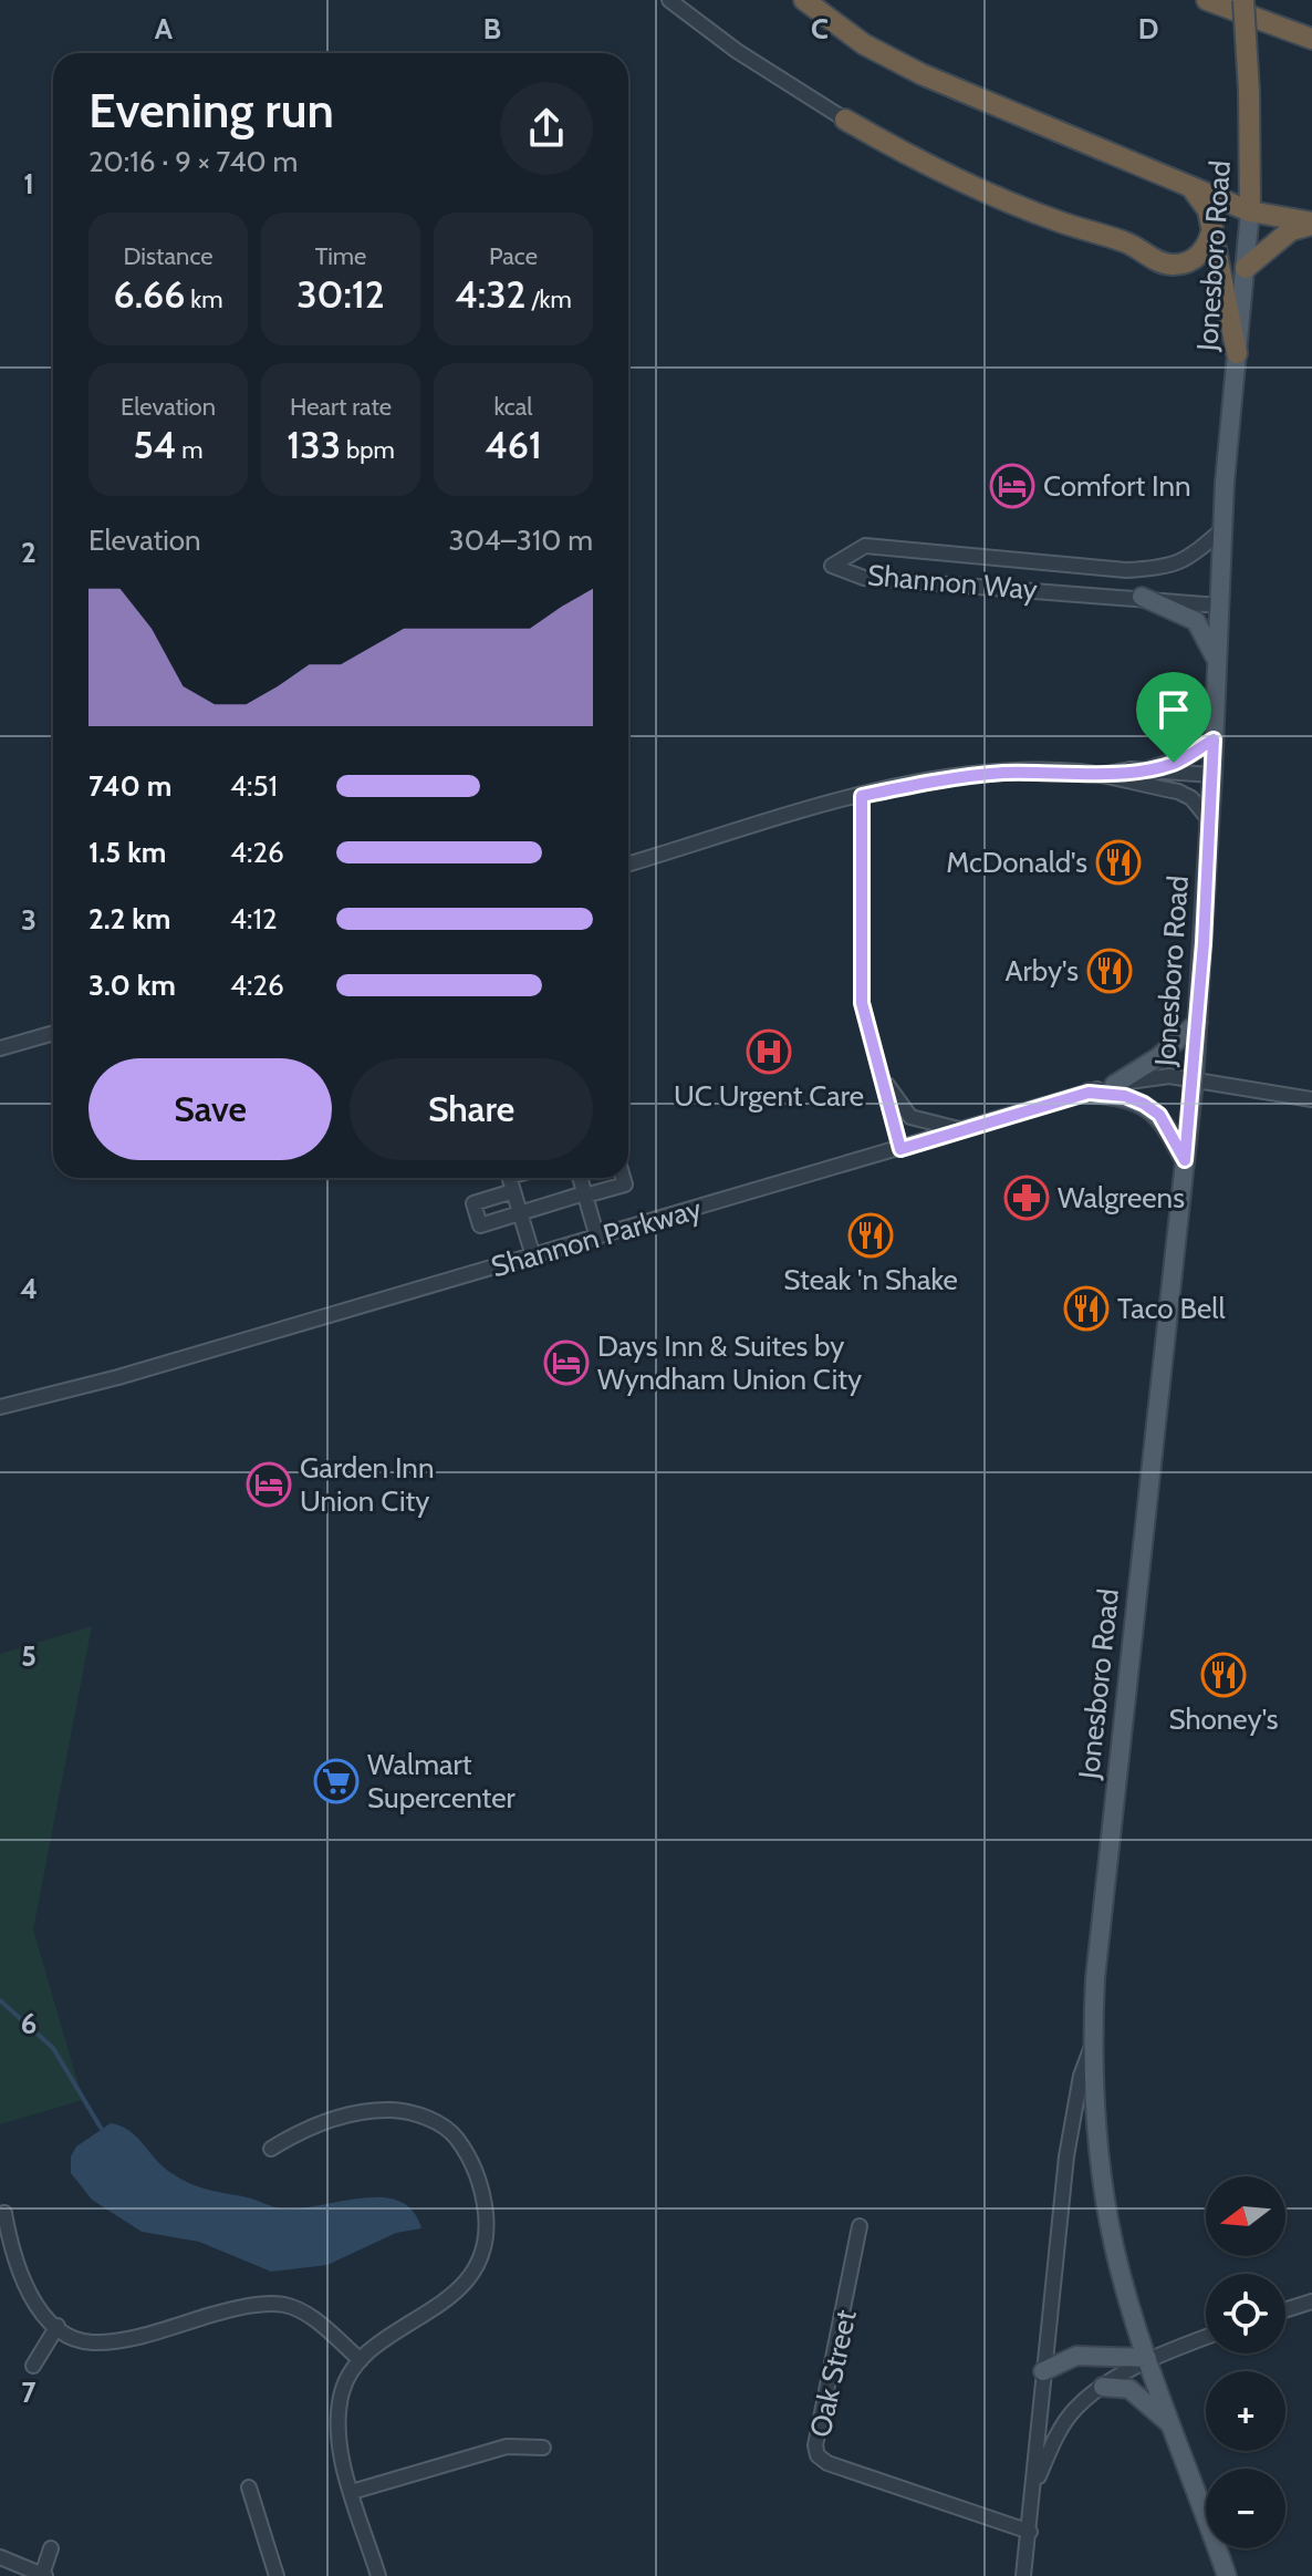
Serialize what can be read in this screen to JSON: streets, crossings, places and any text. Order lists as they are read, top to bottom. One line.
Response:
{"streets":{"highway":["Jonesboro Road"],"street":["Shannon Way","Shannon Parkway","Oak Street"]},"crossings":[["Jonesboro Road","Shannon Way"],["Jonesboro Road","Shannon Parkway"],["Jonesboro Road","Oak Street"]],"places":{"hotel":["Comfort Inn","Days Inn & Suites by Wyndham Union City","Garden Inn Union City"],"restaurant":["McDonald's","Arby's","Steak 'n Shake","Taco Bell","Shoney's"],"hospital":["UC Urgent Care"],"pharmacy":["Walgreens"],"supermarket":["Walmart Supercenter"]},"north":"left","page":{"heading":["Evening run","20:16 · 9 × 740 m"],"stats":[["Distance","6.66 km"],["Time","30:12"],["Pace","4:32 /km"],["Elevation","54 m"],["Heart rate","133 bpm"],["kcal","461"]],"chart":["Elevation","304–310 m"],"list":[{"name":"740 m","note":"4:51"},{"name":"1.5 km","note":"4:26"},{"name":"2.2 km","note":"4:12"},{"name":"3.0 km","note":"4:26"}],"buttons":["Save","Share"],"map_buttons":["+","−"]},"grid":{"columns":["A","B","C","D"],"rows":["1","2","3","4","5","6","7"]}}
